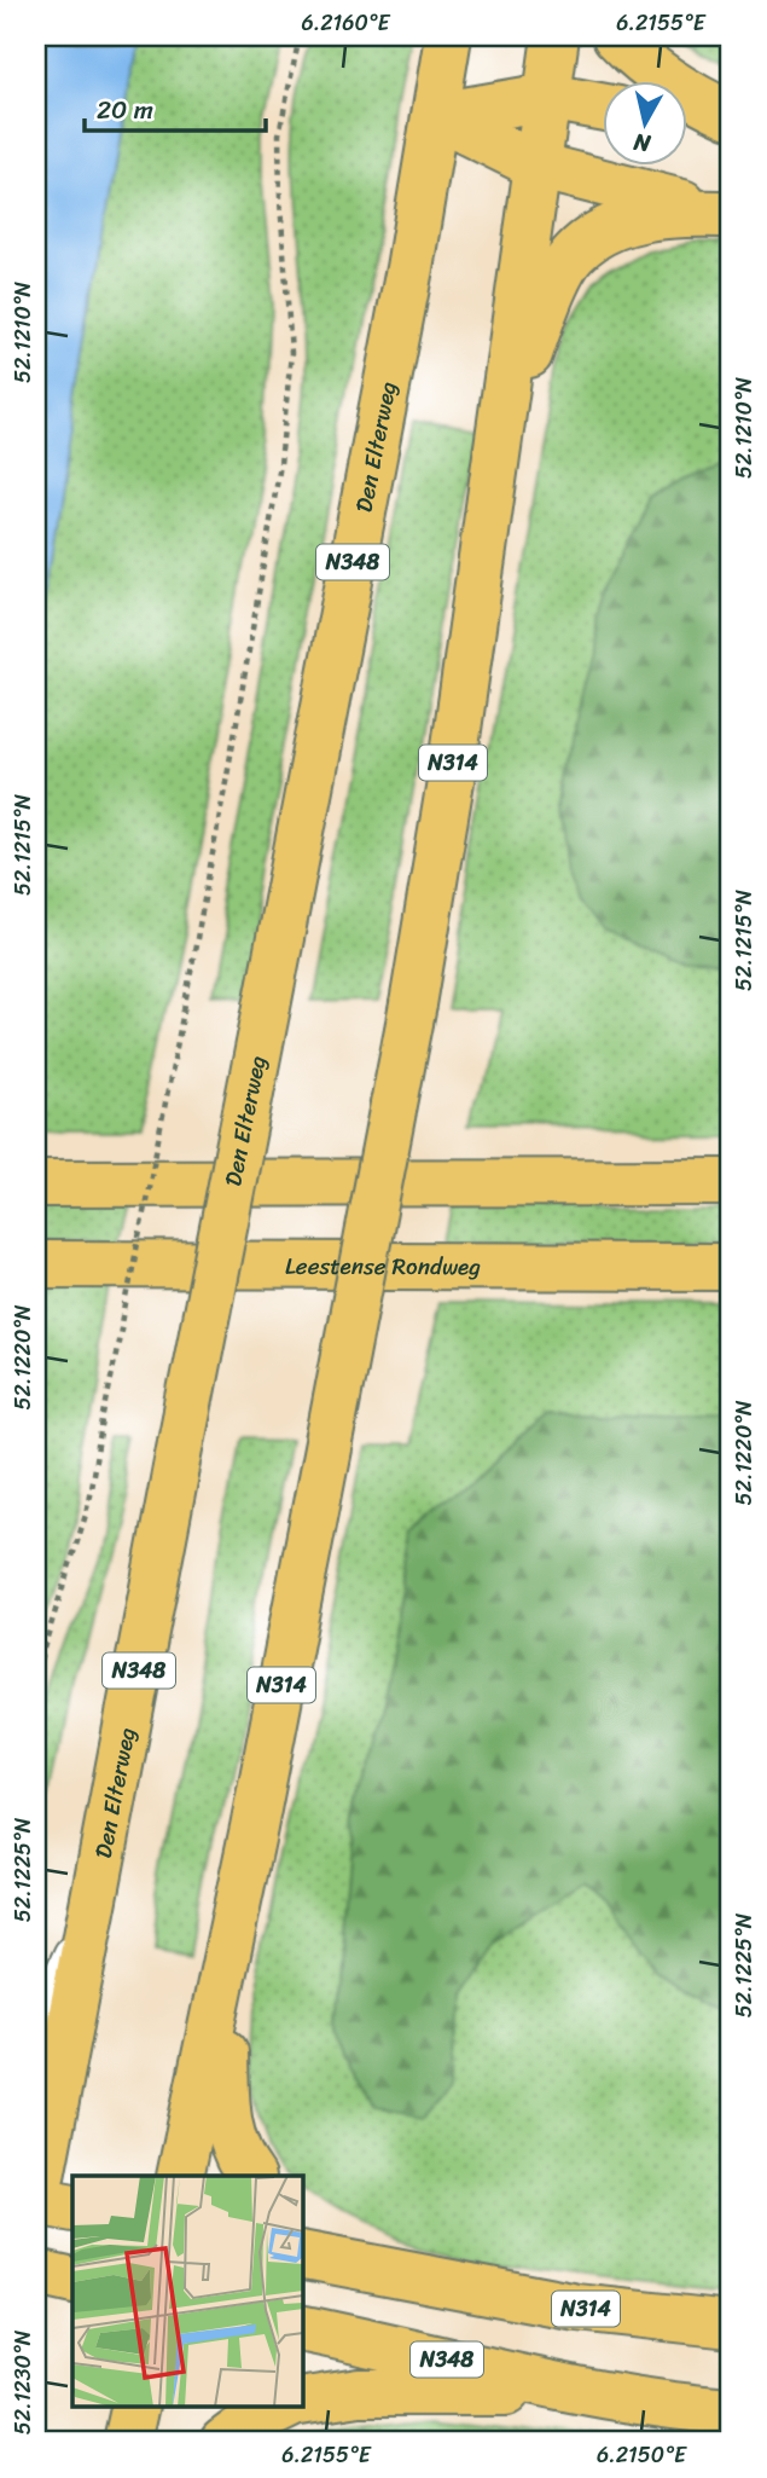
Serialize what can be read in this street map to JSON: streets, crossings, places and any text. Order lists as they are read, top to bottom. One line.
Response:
{"streets":{"main road":["Den Elterweg","N348","N314","Leestense Rondweg"]},"crossings":[["Den Elterweg","N314"]],"scale_bar":"20 m","north":"bottom","coordinates":["6.2160°E","6.2155°E","52.1210°N","52.1215°N","52.1220°N","52.1225°N","52.1230°N","6.2150°E"]}
